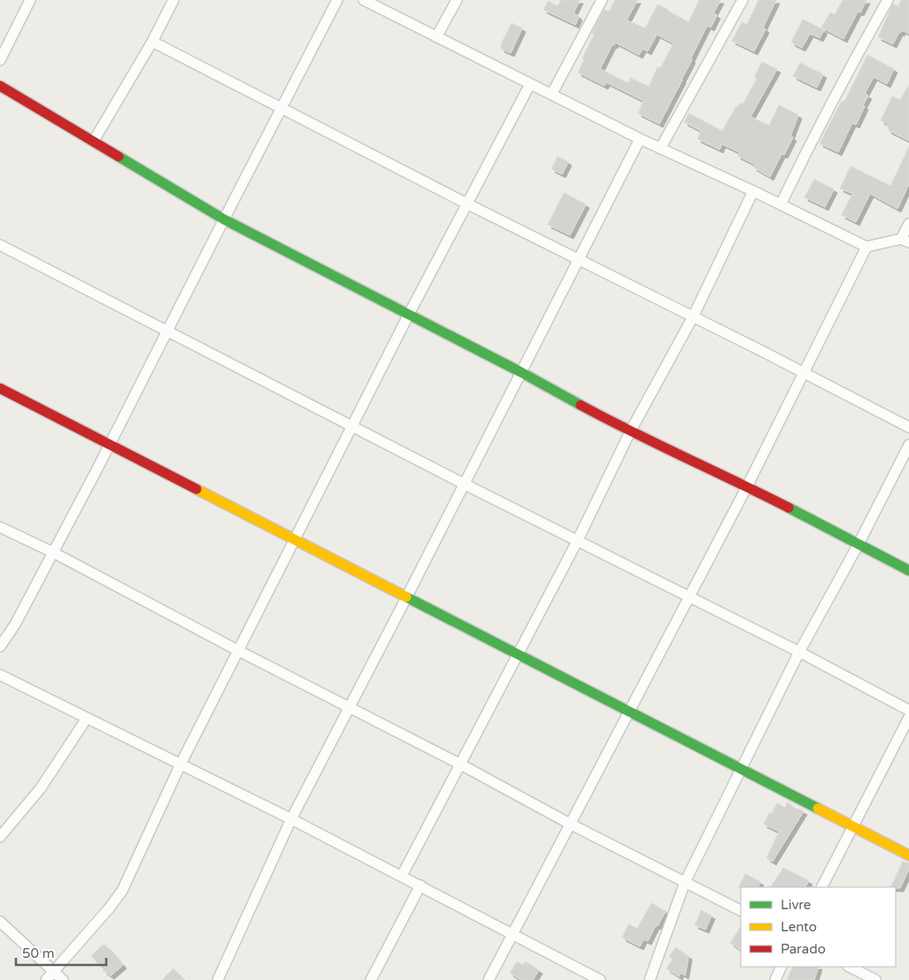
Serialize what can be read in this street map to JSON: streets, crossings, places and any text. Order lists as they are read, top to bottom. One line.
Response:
{"legend":["Livre","Lento","Parado"],"scale_bar":"50 m"}
